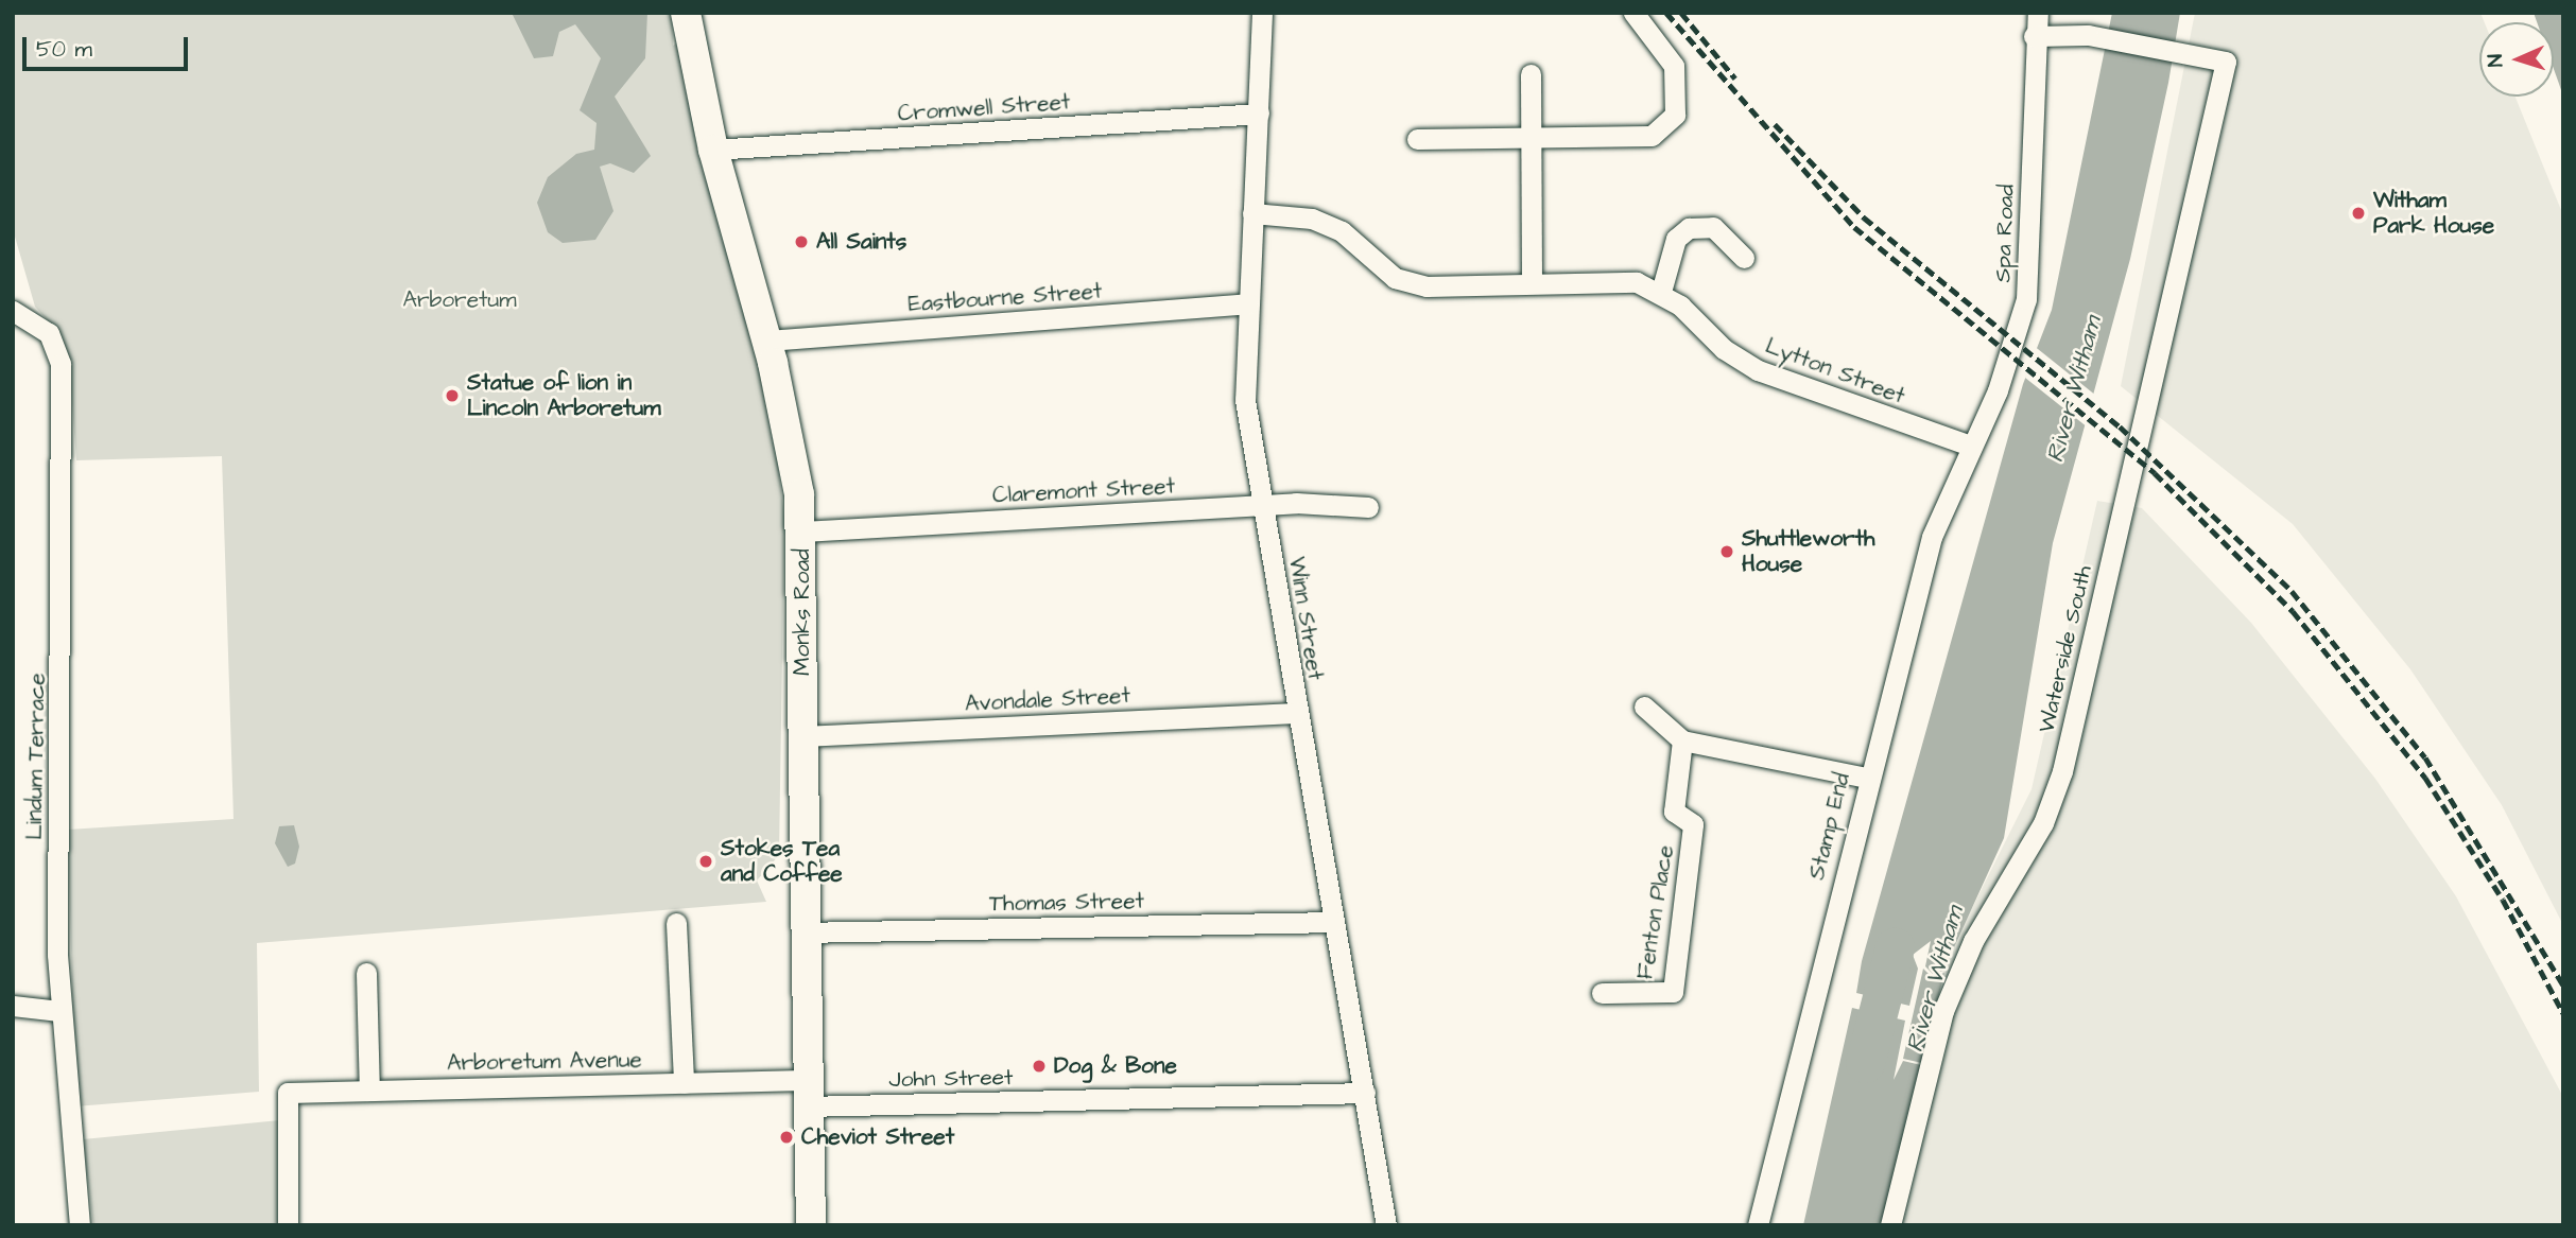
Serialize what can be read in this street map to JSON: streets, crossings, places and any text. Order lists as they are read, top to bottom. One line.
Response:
{"streets":{"main road":["Monks Road"],"street":["Cromwell Street","Spa Road","Eastbourne Street","Lytton Street","Claremont Street","Winn Street","Waterside South","Avondale Street","Lindum Terrace","Stamp End","Thomas Street","Fenton Place","Arboretum Avenue","John Street"]},"crossings":[["Cromwell Street","Monks Road"],["Cromwell Street","Winn Street"],["Spa Road","Lytton Street"],["Spa Road","Waterside South"],["Spa Road","Stamp End"],["Eastbourne Street","Monks Road"],["Eastbourne Street","Winn Street"],["Lytton Street","Winn Street"],["Lytton Street","Stamp End"],["Claremont Street","Monks Road"],["Claremont Street","Winn Street"],["Monks Road","Avondale Street"],["Monks Road","Thomas Street"],["Monks Road","Arboretum Avenue"],["Monks Road","John Street"],["Winn Street","Avondale Street"],["Winn Street","Thomas Street"],["Winn Street","John Street"],["Arboretum Avenue","John Street"]],"water":["River Witham"],"parks":["Arboretum"],"places":["Witham Park House","All Saints","Statue of lion in Lincoln Arboretum","Shuttleworth House","Stokes Tea and Coffee","Dog & Bone","Cheviot Street"],"scale_bar":"50 m","north":"left"}
